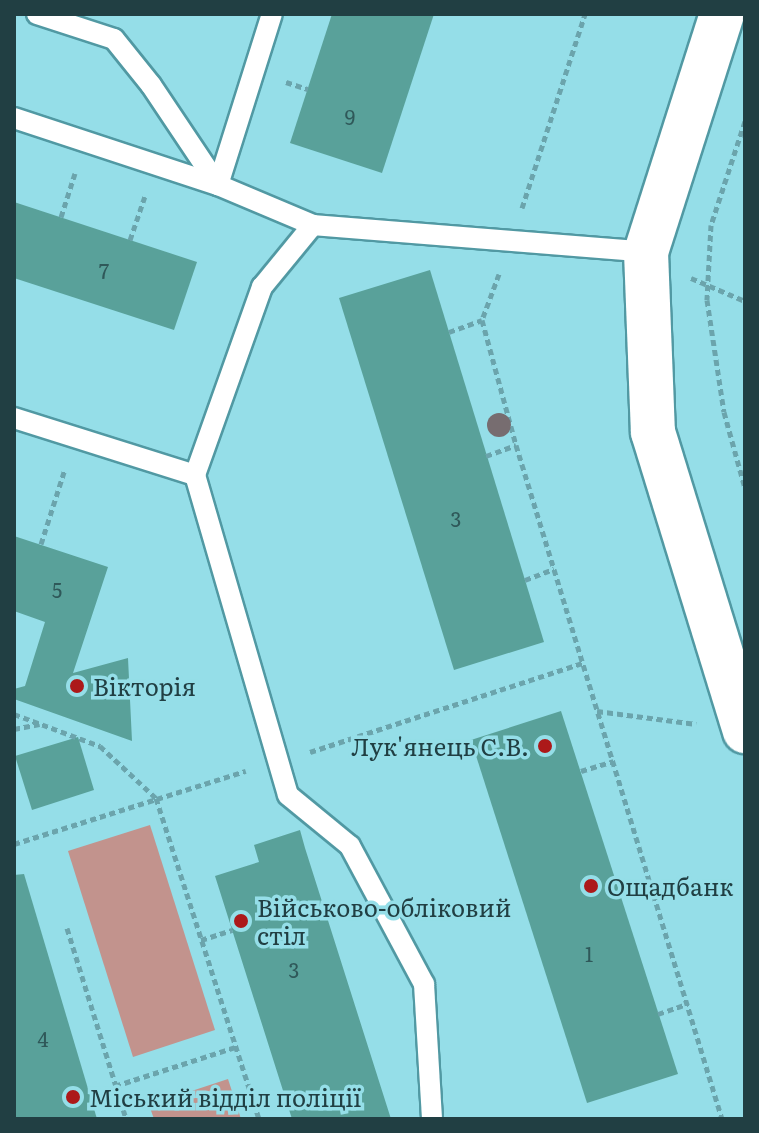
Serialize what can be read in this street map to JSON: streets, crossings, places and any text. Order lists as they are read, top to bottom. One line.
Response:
{"places":["Вікторія","Лук'янець С.В.","Ощадбанк","Військово-обліковий стіл","Міський відділ поліції"],"house_numbers":["9","7","3","5","1","3","4"]}
